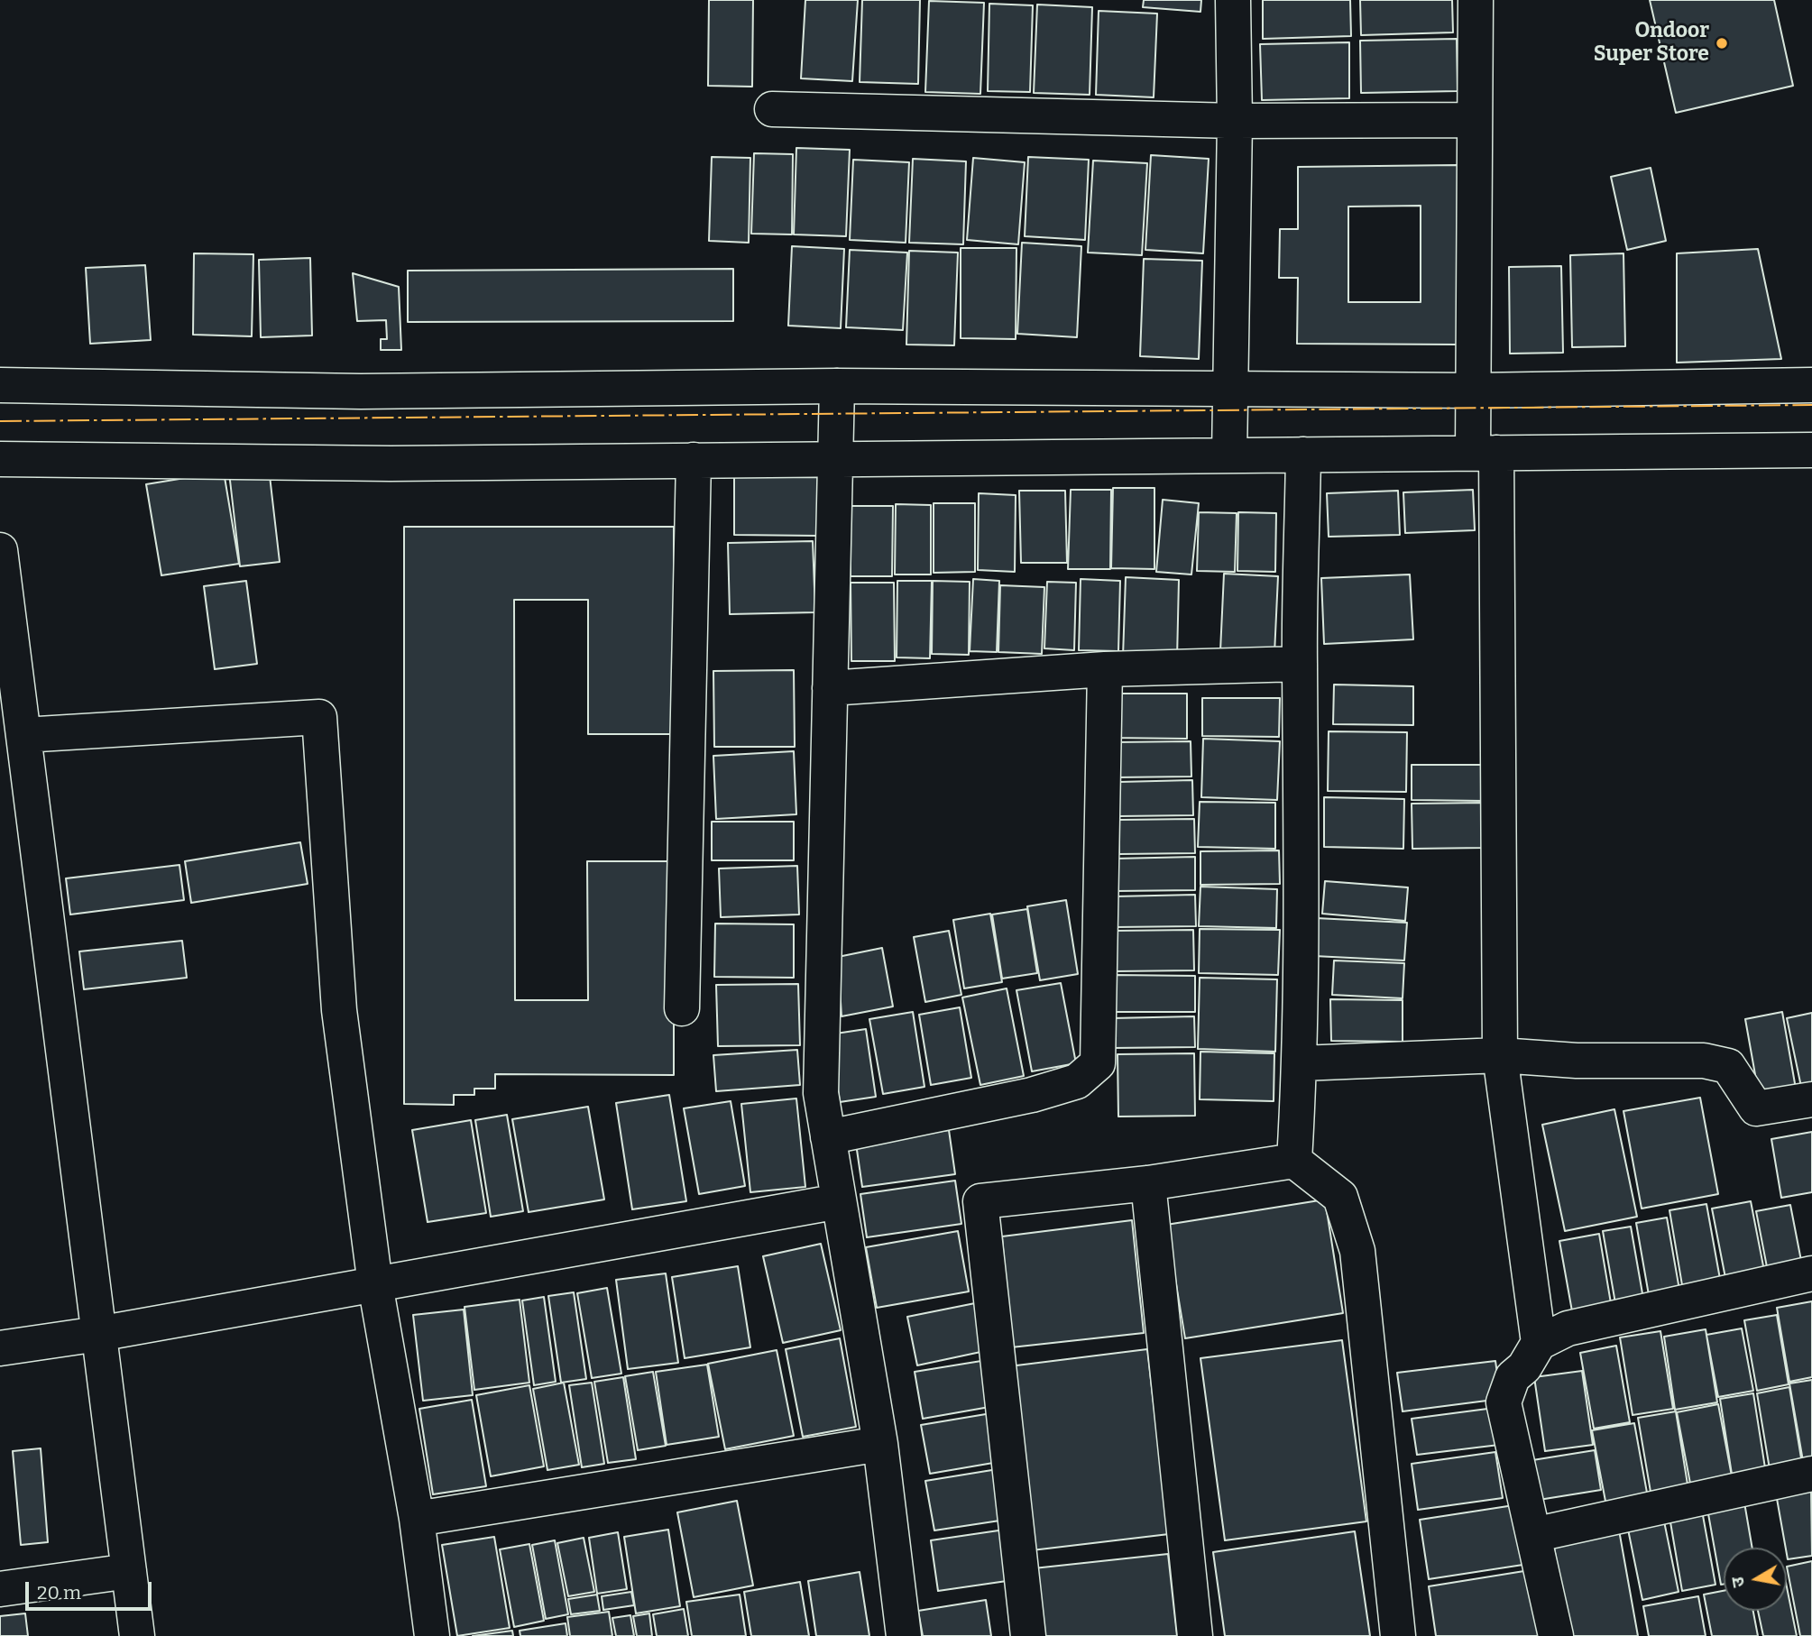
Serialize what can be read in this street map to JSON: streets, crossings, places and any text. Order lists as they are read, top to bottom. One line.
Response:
{"places":["Ondoor Super Store"],"scale_bar":"20 m","north":"left"}
